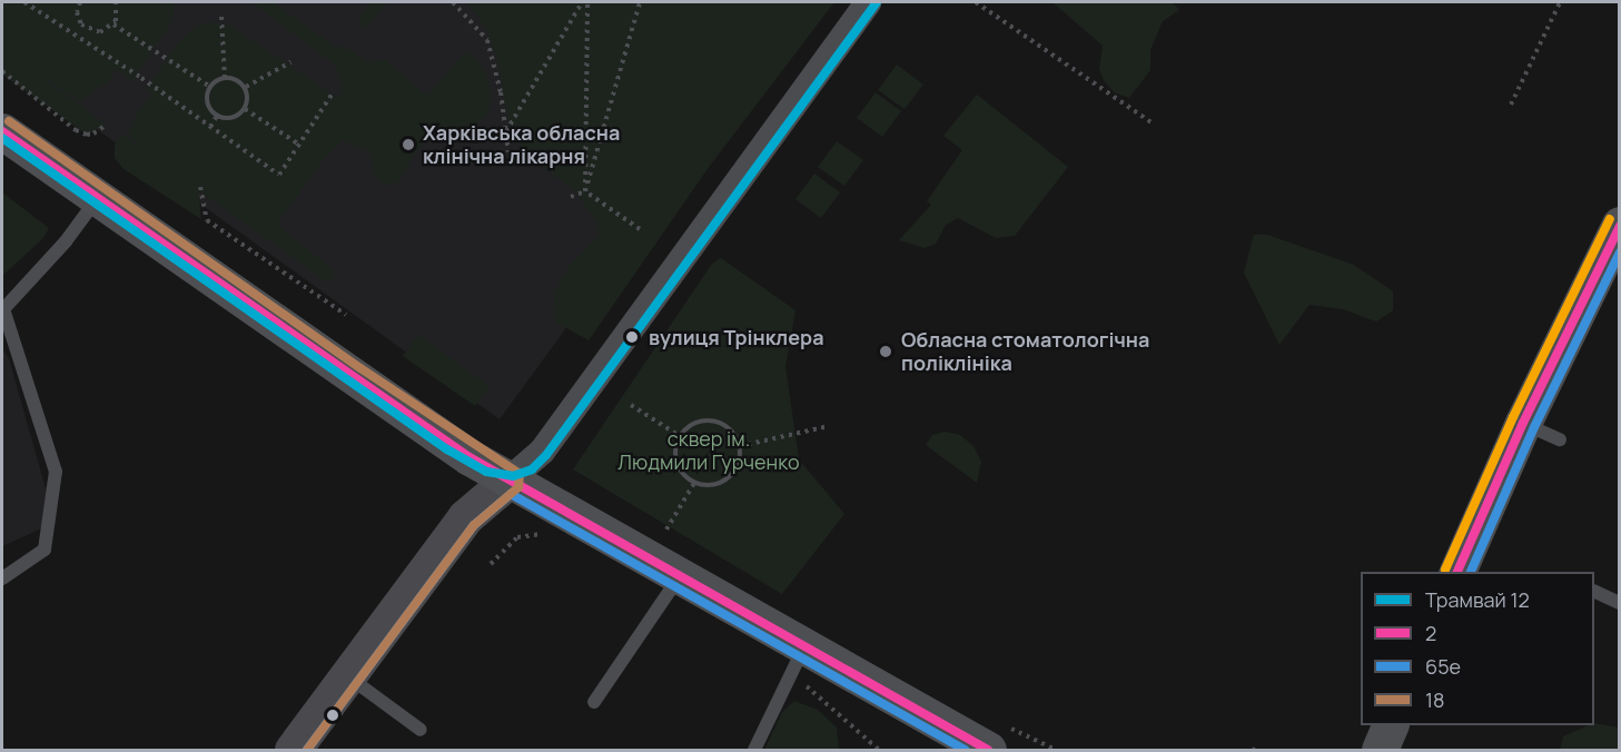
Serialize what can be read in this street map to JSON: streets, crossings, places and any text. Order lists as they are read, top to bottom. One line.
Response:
{"parks":["сквер ім. Людмили Гурченко"],"places":["Харківська обласна клінічна лікарня","вулиця Трінклера","Обласна стоматологічна поліклініка"],"lines":["tram line 12","transit line 18","transit line 2","transit line 65е"],"legend":["Трамвай 12","2","65е","18"]}
